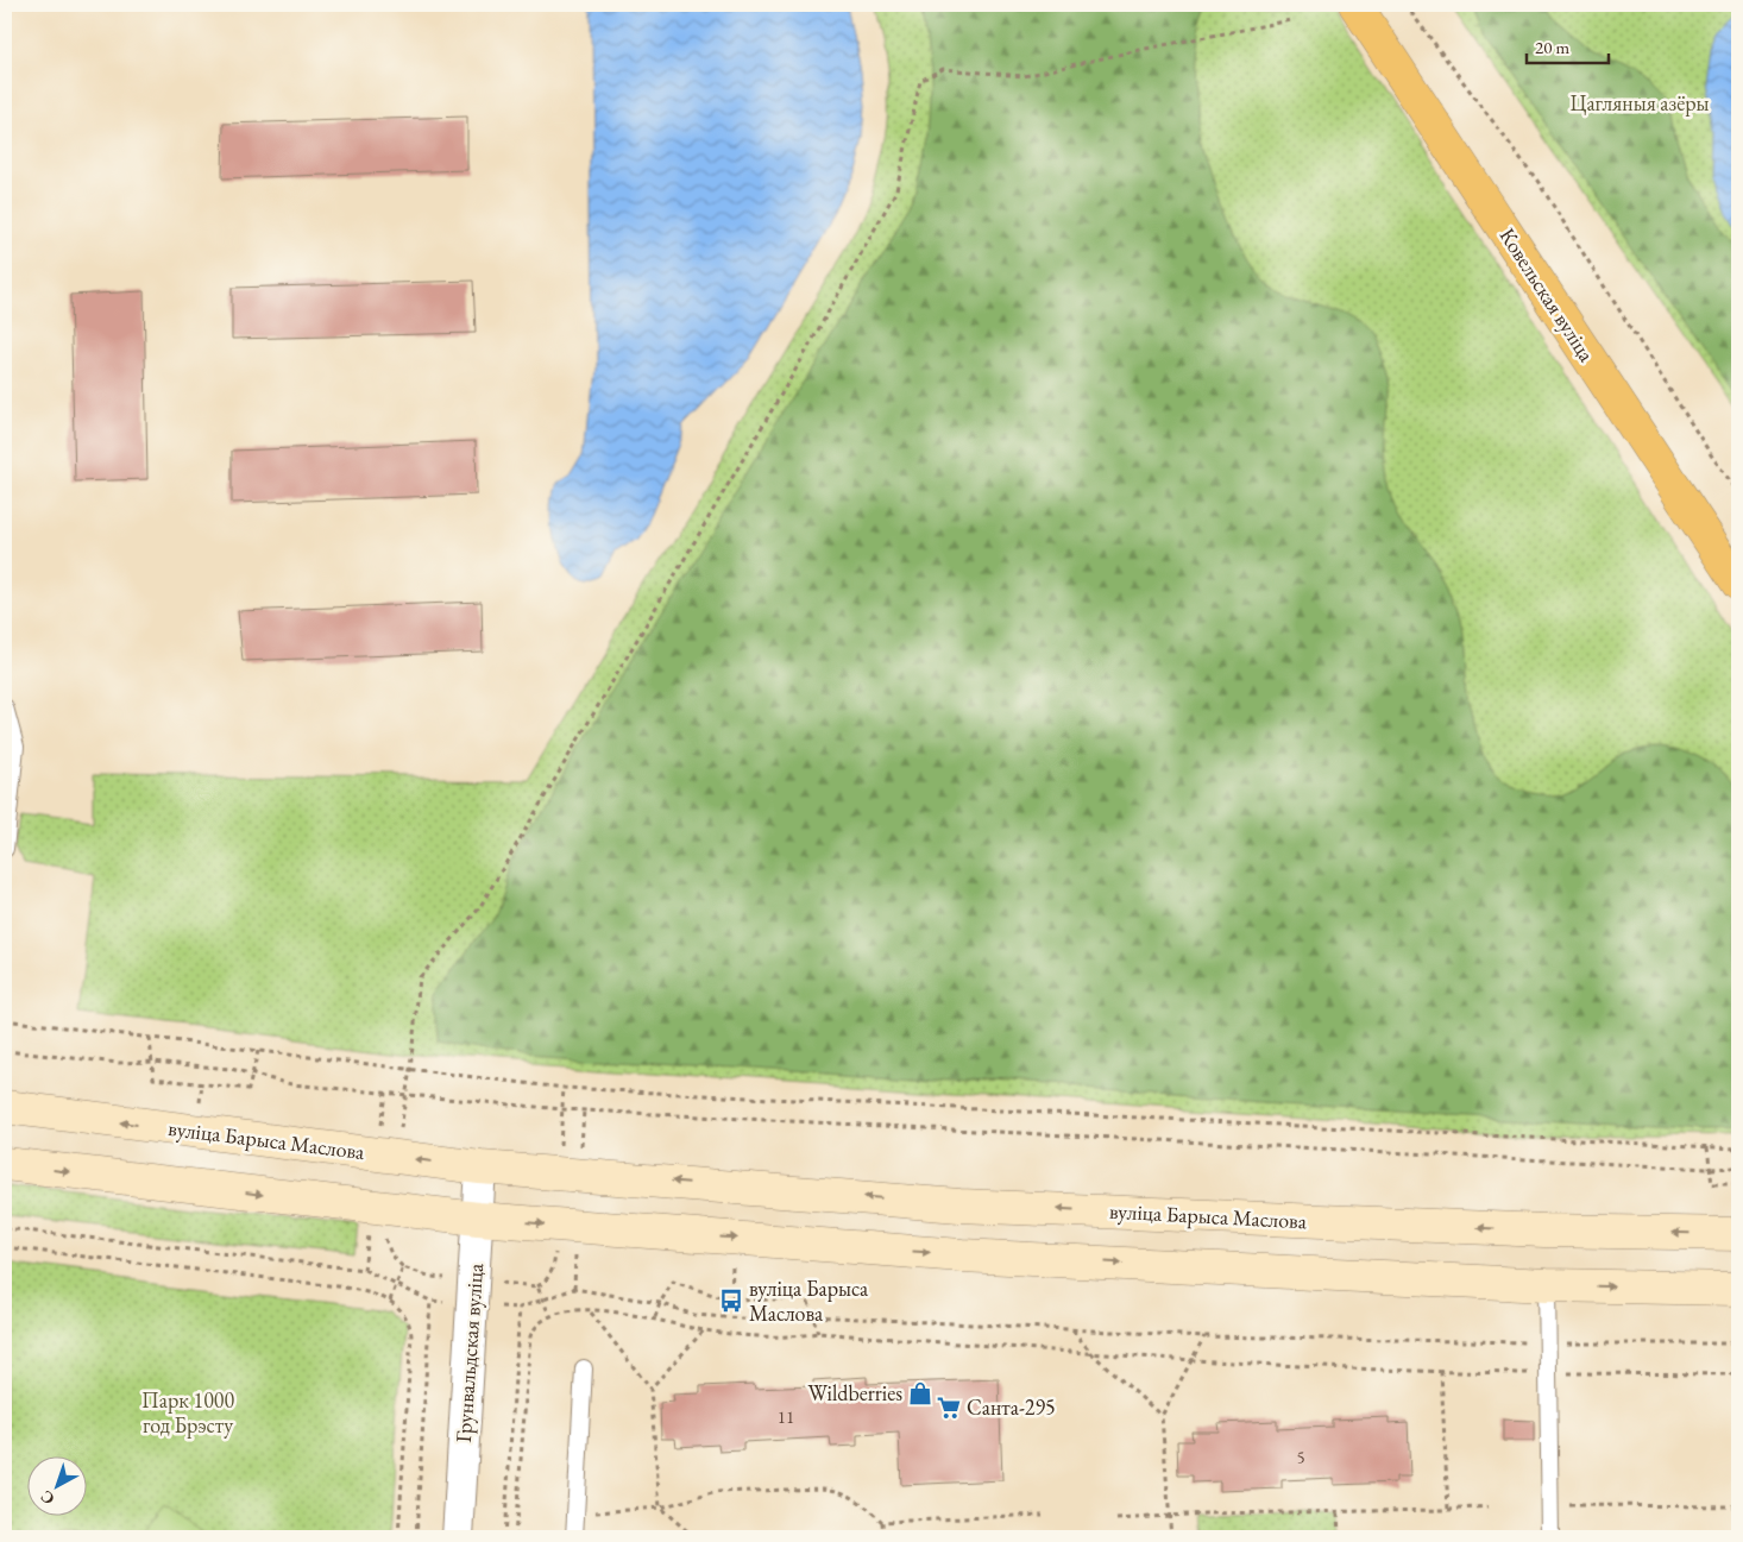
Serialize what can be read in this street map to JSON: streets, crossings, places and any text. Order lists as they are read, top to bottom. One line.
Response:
{"streets":{"highway":["Ковельская вуліца"],"main road":["вуліца Барыса Маслова"],"street":["Грунвальдская вуліца"]},"crossings":[["вуліца Барыса Маслова","Грунвальдская вуліца"]],"parks":["Цагляныя азёры","Парк 1000 год Брэсту"],"places":{"bus stop":["вуліца Барыса Маслова"],"shop":["Wildberries"],"supermarket":["Санта-295"]},"house_numbers":["11","5"],"scale_bar":"20 m","north":"bottom left"}
